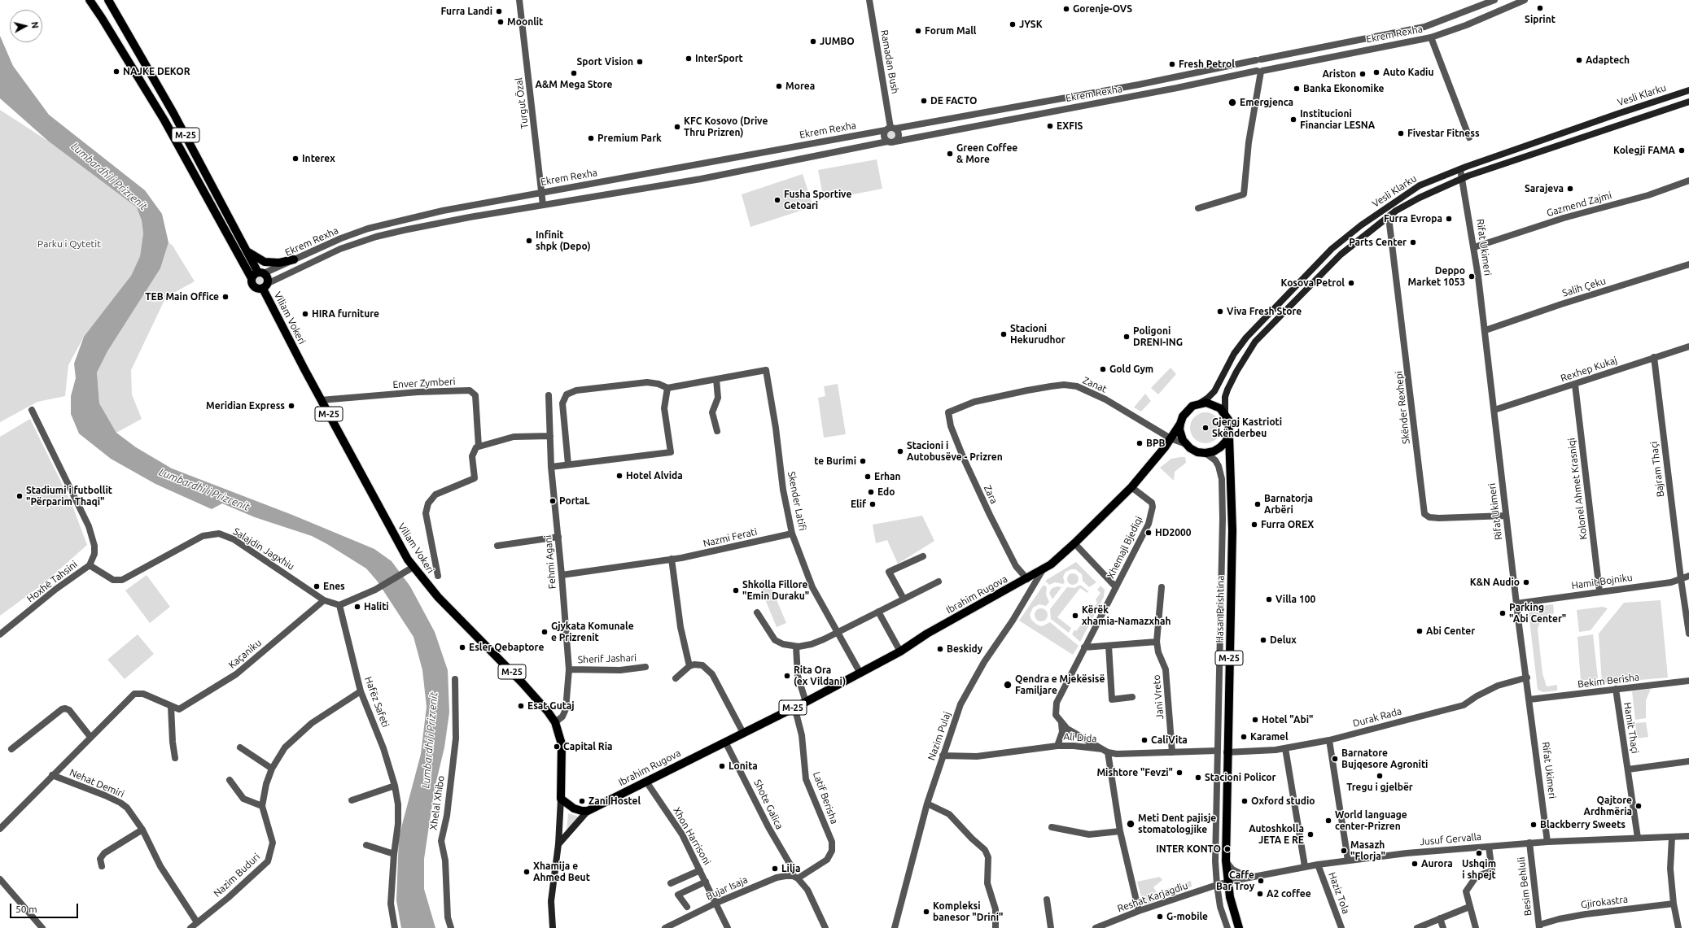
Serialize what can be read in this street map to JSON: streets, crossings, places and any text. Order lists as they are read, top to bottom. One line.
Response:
{"streets":{"main road":["Vesli Klarku","M-25","Viliam Vokeri","Ibrahim Rugova","Hasan Prishtina"],"street":["Ekrem Rexha","Ramadan Bush","Turgut Özal","Gazmend Zajmi","Rifat Ukimeri","Salih Çeku","Rexhep Kukaj","Enver Zymberi","Zanat","Skënder Rexhepi","Bajram Thaçi","Kolonel Ahmet Krasniqi","Zara","Skender Latifi","Nazmi Ferati","Xhemajl Bjediqi","Salajdin Jagxhiu","Fehmi Agani","Hoxhë Tahsini","Hamit Bojniku","Kaçaniku","Sherif Jashari","Bekim Berisha","Jani Vreto","Hafëz Safeti","Durak Rada","Hamit Thaçi","Nazim Pulaj","Ali Dida","Nehat Demiri","Latif Berisha","Xhelal Xhibo","Shote Galica","Xhon Harrisoni","Jusuf Gervalla","Nazim Buduri","Besim Behluli","Bujar Isaja","Haziz Tola","Reshat Karjagdiu","Gjirokastra"]},"crossings":[["Ekrem Rexha","Ramadan Bush"],["Ekrem Rexha","Turgut Özal"],["Ekrem Rexha","M-25"],["Ekrem Rexha","Viliam Vokeri"],["Vesli Klarku","M-25"],["Vesli Klarku","Rifat Ukimeri"],["Vesli Klarku","Zanat"],["Vesli Klarku","Skënder Rexhepi"],["Vesli Klarku","Ibrahim Rugova"],["Vesli Klarku","Hasan Prishtina"],["M-25","Viliam Vokeri"],["M-25","Zanat"],["M-25","Ibrahim Rugova"],["M-25","Hasan Prishtina"],["M-25","Jusuf Gervalla"],["Gazmend Zajmi","Rifat Ukimeri"],["Rifat Ukimeri","Salih Çeku"],["Rifat Ukimeri","Rexhep Kukaj"],["Rifat Ukimeri","Skënder Rexhepi"],["Rifat Ukimeri","Hamit Bojniku"],["Rifat Ukimeri","Bekim Berisha"],["Rifat Ukimeri","Durak Rada"],["Rifat Ukimeri","Jusuf Gervalla"],["Viliam Vokeri","Enver Zymberi"],["Viliam Vokeri","Fehmi Agani"],["Viliam Vokeri","Ibrahim Rugova"],["Rexhep Kukaj","Bajram Thaçi"],["Rexhep Kukaj","Kolonel Ahmet Krasniqi"],["Zanat","Zara"],["Zanat","Ibrahim Rugova"],["Zanat","Hasan Prishtina"],["Bajram Thaçi","Hamit Bojniku"],["Kolonel Ahmet Krasniqi","Hamit Bojniku"],["Zara","Ibrahim Rugova"],["Skender Latifi","Nazmi Ferati"],["Skender Latifi","Ibrahim Rugova"],["Nazmi Ferati","Fehmi Agani"],["Xhemajl Bjediqi","Ibrahim Rugova"],["Xhemajl Bjediqi","Ali Dida"],["Salajdin Jagxhiu","Hoxhë Tahsini"],["Salajdin Jagxhiu","Kaçaniku"],["Salajdin Jagxhiu","Hafëz Safeti"],["Fehmi Agani","Sherif Jashari"],["Ibrahim Rugova","Hasan Prishtina"],["Ibrahim Rugova","Nazim Pulaj"],["Ibrahim Rugova","Latif Berisha"],["Ibrahim Rugova","Shote Galica"],["Ibrahim Rugova","Xhon Harrisoni"],["Hasan Prishtina","Durak Rada"],["Hasan Prishtina","Ali Dida"],["Hasan Prishtina","Jusuf Gervalla"],["Hasan Prishtina","Reshat Karjagdiu"],["Kaçaniku","Nehat Demiri"],["Bekim Berisha","Hamit Thaçi"],["Jani Vreto","Ali Dida"],["Hafëz Safeti","Nazim Buduri"],["Hamit Thaçi","Jusuf Gervalla"],["Nazim Pulaj","Ali Dida"],["Nehat Demiri","Nazim Buduri"],["Latif Berisha","Shote Galica"],["Latif Berisha","Bujar Isaja"],["Shote Galica","Bujar Isaja"],["Xhon Harrisoni","Bujar Isaja"],["Jusuf Gervalla","Besim Behluli"],["Jusuf Gervalla","Haziz Tola"],["Jusuf Gervalla","Reshat Karjagdiu"],["Besim Behluli","Gjirokastra"]],"water":["Lumbardhi i Prizrenit"],"parks":["Parku i Qytetit"],"places":["Siprint","Gorenje-OVS","Furra Landi","Moonlit","JYSK","Forum Mall","JUMBO","InterSport","Adaptech","Sport Vision","Fresh Petrol","NAJKE DEKOR","Auto Kadiu","A&M Mega Store","Ariston","Morea","Banka Ekonomike","DE FACTO","Emergjenca","Institucioni Financiar LESNA","EXFIS","KFC Kosovo (Drive Thru Prizren)","Fivestar Fitness","Premium Park","Kolegji FAMA","Green Coffee & More","Interex","Sarajeva","Fusha Sportive Getoari","Furra Evropa","Infinit shpk (Depo)","Parts Center","Deppo Market 1053","Kosova Petrol","TEB Main Office","Viva Fresh Store","HIRA furniture","Stacioni Hekurudhor","Poligoni DRENI-ING","Gold Gym","Meridian Express","Gjergj Kastrioti Skënderbeu","BPB","Stacioni i Autobusëve - Prizren","te Burimi","Hotel Alvida","Erhan","Edo","Stadiumi i futbollit \"Përparim Thaqi\"","PortaL","Elif","Barnatorja Arbëri","Furra OREX","HD2000","K&N Audio","Enes","Shkolla Fillore \"Emin Duraku\"","Villa 100","Haliti","Parking \"Abi Center\"","Kërëk xhamia-Namazxhah","Abi Center","Gjykata Komunale e Prizrenit","Delux","Esler Qebaptore","Beskidy","Rita Ora (ex Vildani)","Qendra e Mjekësisë Familjare","Esat Gutaj","Hotel \"Abi\"","Karamel","CaliVita","Capital Ria","Barnatore Bujqesore Agroniti","Lonita","Mishtore \"Fevzi\"","Tregu i gjelbër","Stacioni Policor","Zani Hostel","Oxford studio","Qajtore Ardhmëria","World language center-Prizren","Meti Dent pajisje stomatologjike","Blackberry Sweets","Autoshkolla JETA E RE","INTER KONTO","Masazh \"Florja\"","Ushqim i shpejt","Aurora","Lilja","Xhamija e Ahmed Beut","Caffe Bar Troy","A2 coffee","Kompleksi banesor \"Drini\"","G-mobile"],"scale_bar":"50 m","north":"right"}
